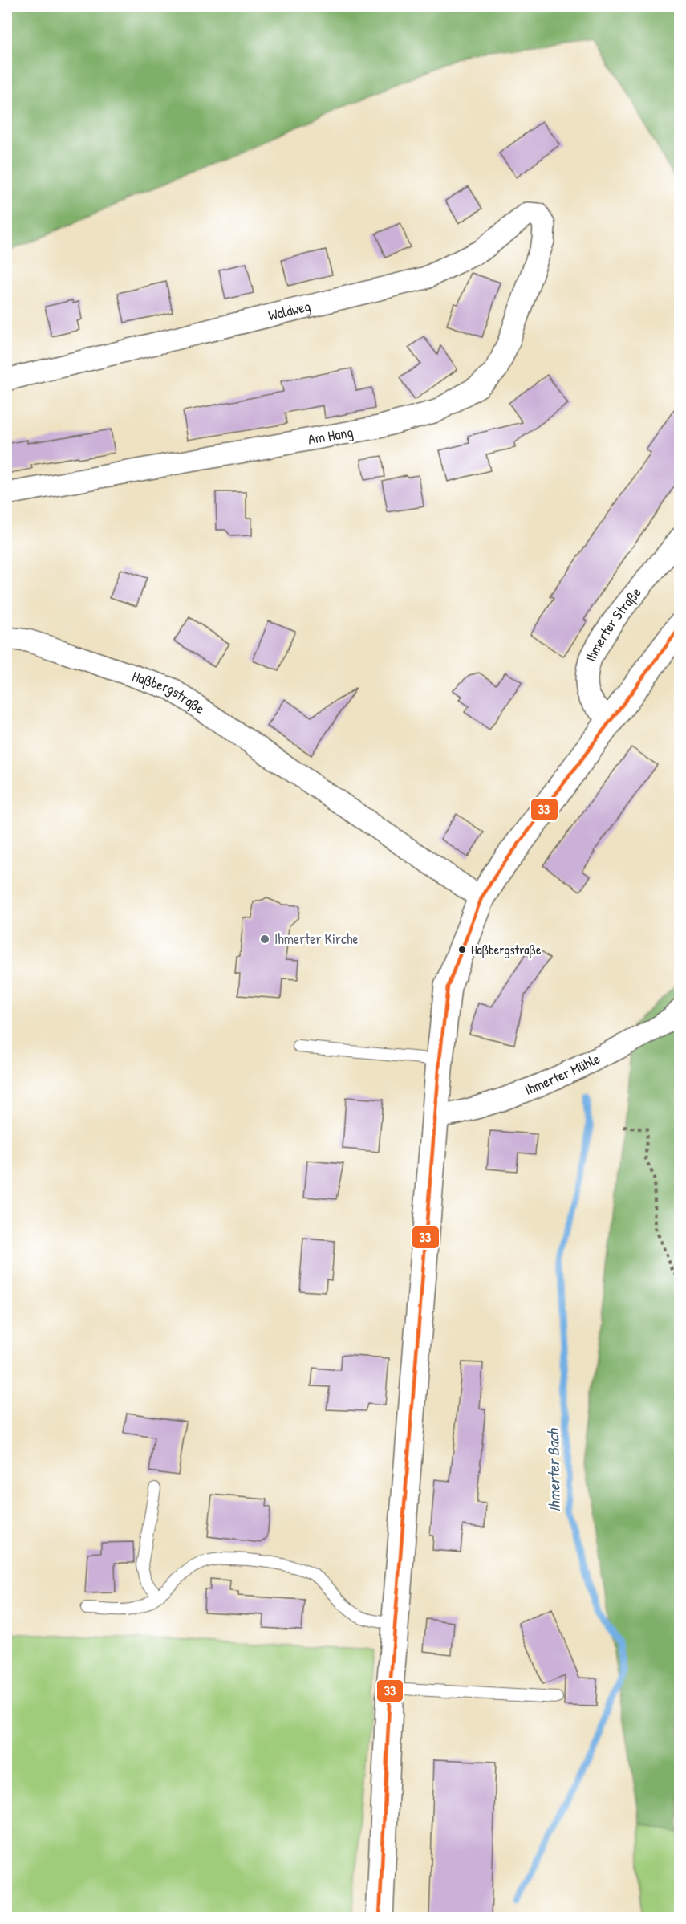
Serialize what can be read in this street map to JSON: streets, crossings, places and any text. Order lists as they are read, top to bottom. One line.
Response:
{"streets":{"street":["Waldweg","Am Hang","Ihmerter Straße","Haßbergstraße","Ihmerter Mühle"]},"crossings":[["Waldweg","Am Hang"]],"water":["Ihmerter Bach"],"places":["Ihmerter Kirche","Haßbergstraße"],"lines":["transit line 33"]}
